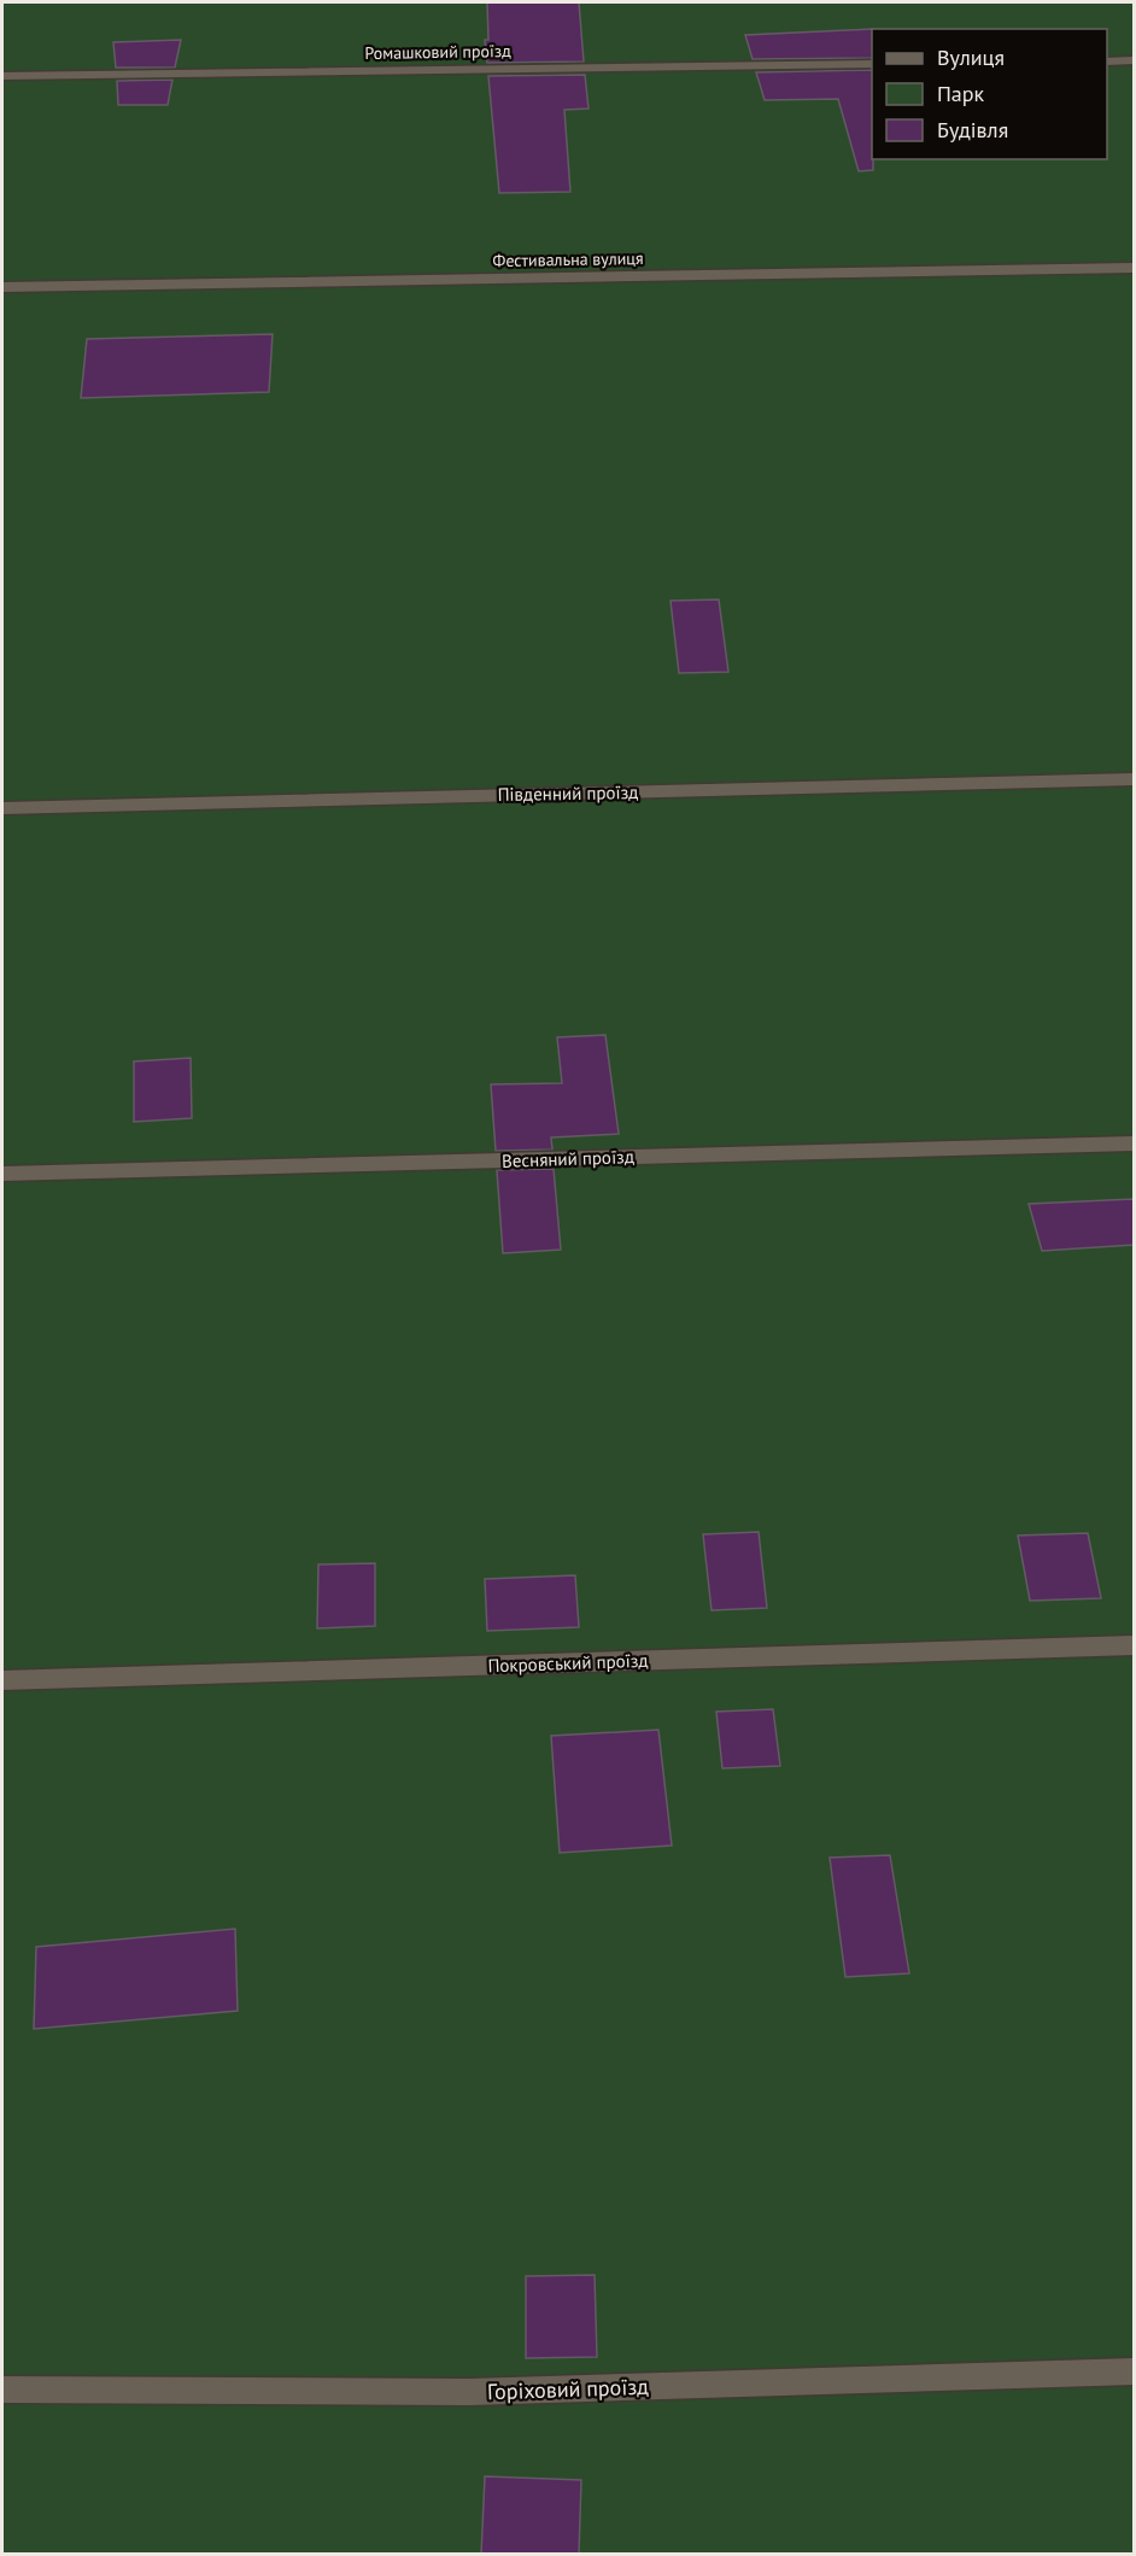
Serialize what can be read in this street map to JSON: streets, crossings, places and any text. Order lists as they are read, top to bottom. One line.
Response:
{"streets":{"street":["Ромашковий проїзд","Фестивальна вулиця","Південний проїзд","Весняний проїзд","Покровський проїзд","Горіховий проїзд"]},"legend":["Вулиця","Парк","Будівля"]}
